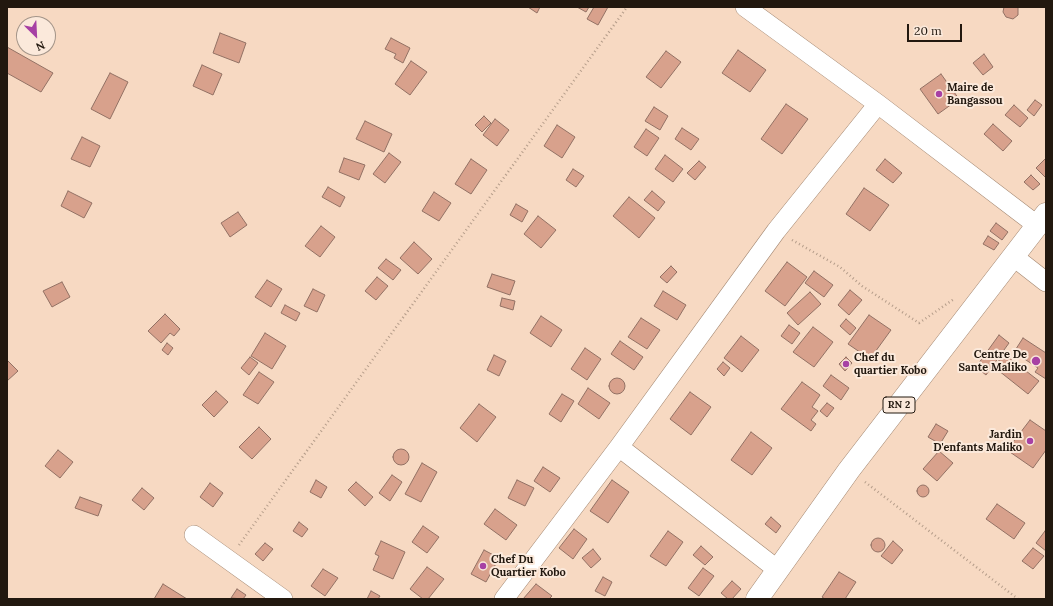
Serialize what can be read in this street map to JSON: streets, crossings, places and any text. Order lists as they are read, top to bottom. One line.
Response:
{"streets":{"main road":["RN 2"]},"places":["Maire de Bangassou","Centre De Sante Maliko","Chef du quartier Kobo","Jardin D'enfants Maliko","Chef Du Quartier Kobo"],"scale_bar":"20 m","north":"bottom right"}
